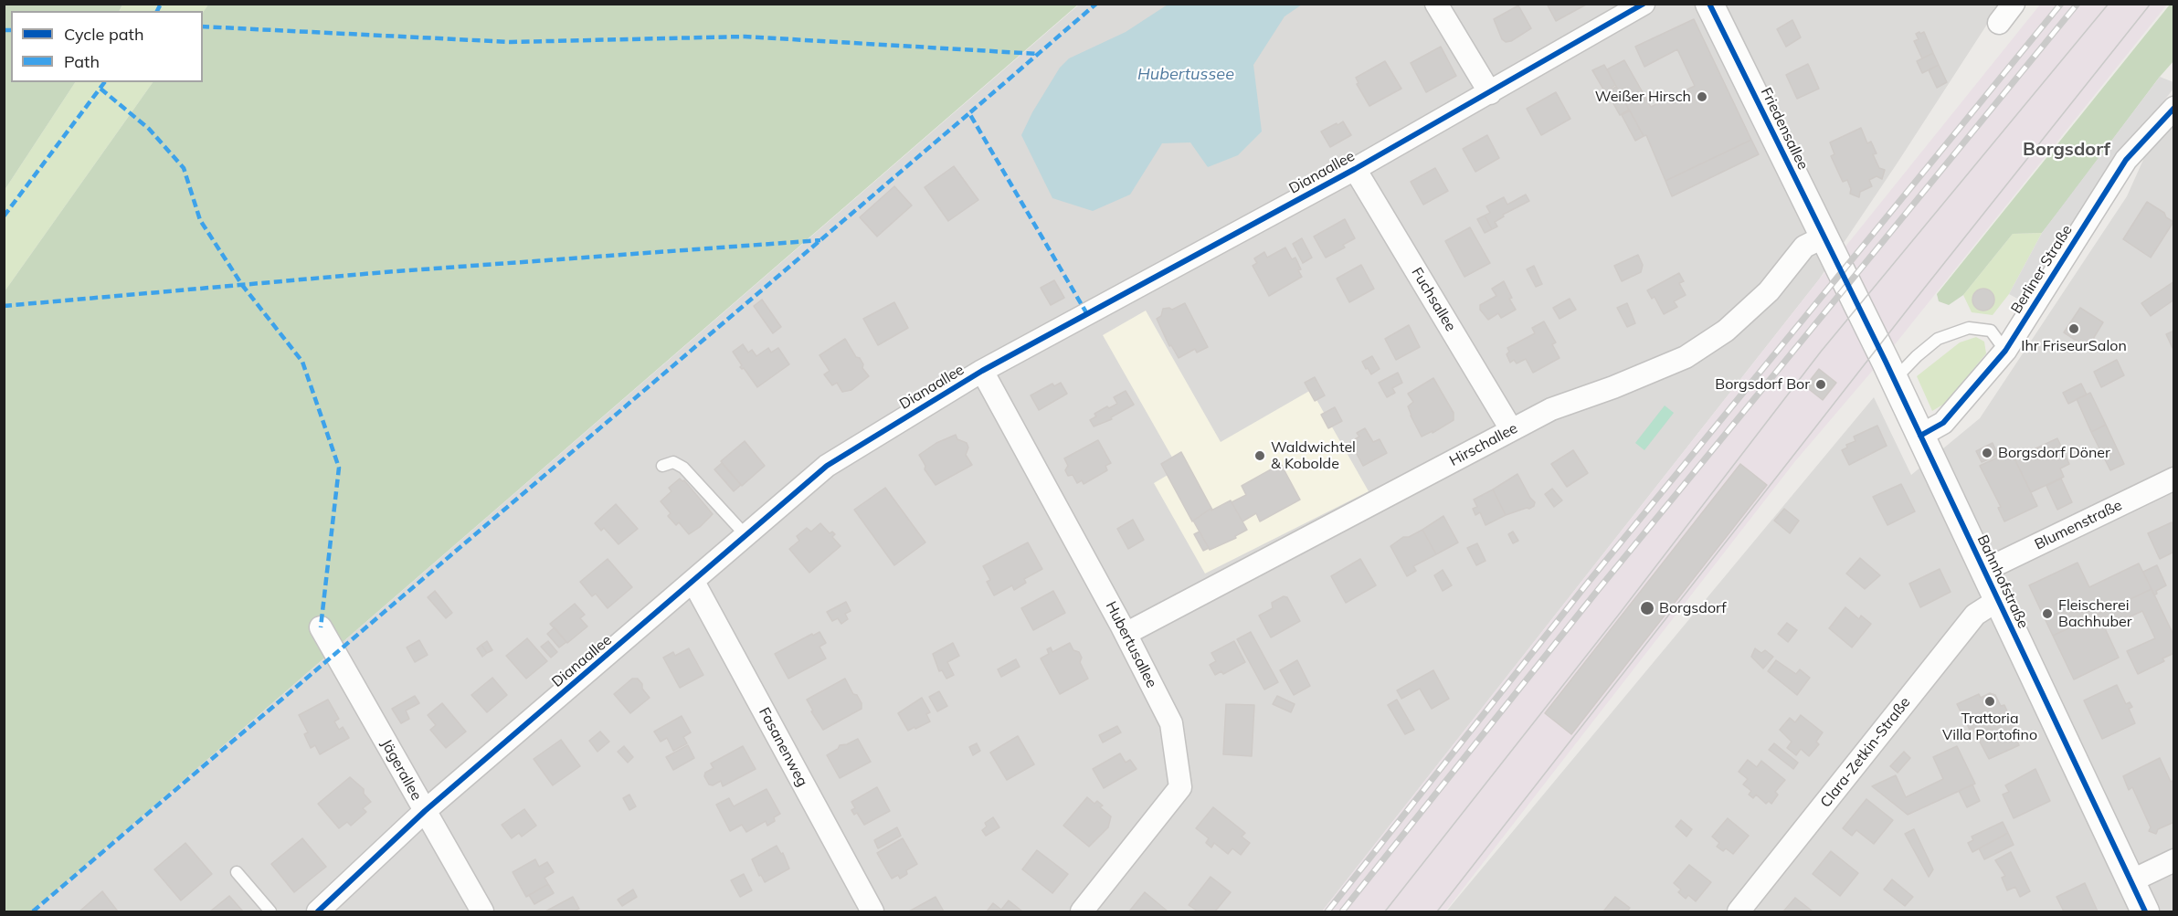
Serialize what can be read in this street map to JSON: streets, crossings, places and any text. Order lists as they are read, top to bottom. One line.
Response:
{"streets":{"street":["Friedensallee","Dianaallee","Berliner Straße","Fuchsallee","Hirschallee","Blumenstraße","Bahnhofstraße","Hubertusallee","Fasanenweg","Clara-Zetkin-Straße","Jägerallee"]},"crossings":[["Friedensallee","Hirschallee"],["Friedensallee","Bahnhofstraße"],["Dianaallee","Fuchsallee"],["Dianaallee","Hubertusallee"],["Dianaallee","Fasanenweg"],["Dianaallee","Jägerallee"],["Berliner Straße","Bahnhofstraße"],["Fuchsallee","Hirschallee"],["Hirschallee","Hubertusallee"],["Blumenstraße","Bahnhofstraße"],["Bahnhofstraße","Clara-Zetkin-Straße"]],"districts":["Borgsdorf"],"water":["Hubertussee"],"places":["Weißer Hirsch","Ihr FriseurSalon","Borgsdorf Bor","Borgsdorf Döner","Waldwichtel & Kobolde","Borgsdorf","Fleischerei Bachhuber","Trattoria Villa Portofino"],"legend":["Cycle path","Path"]}
